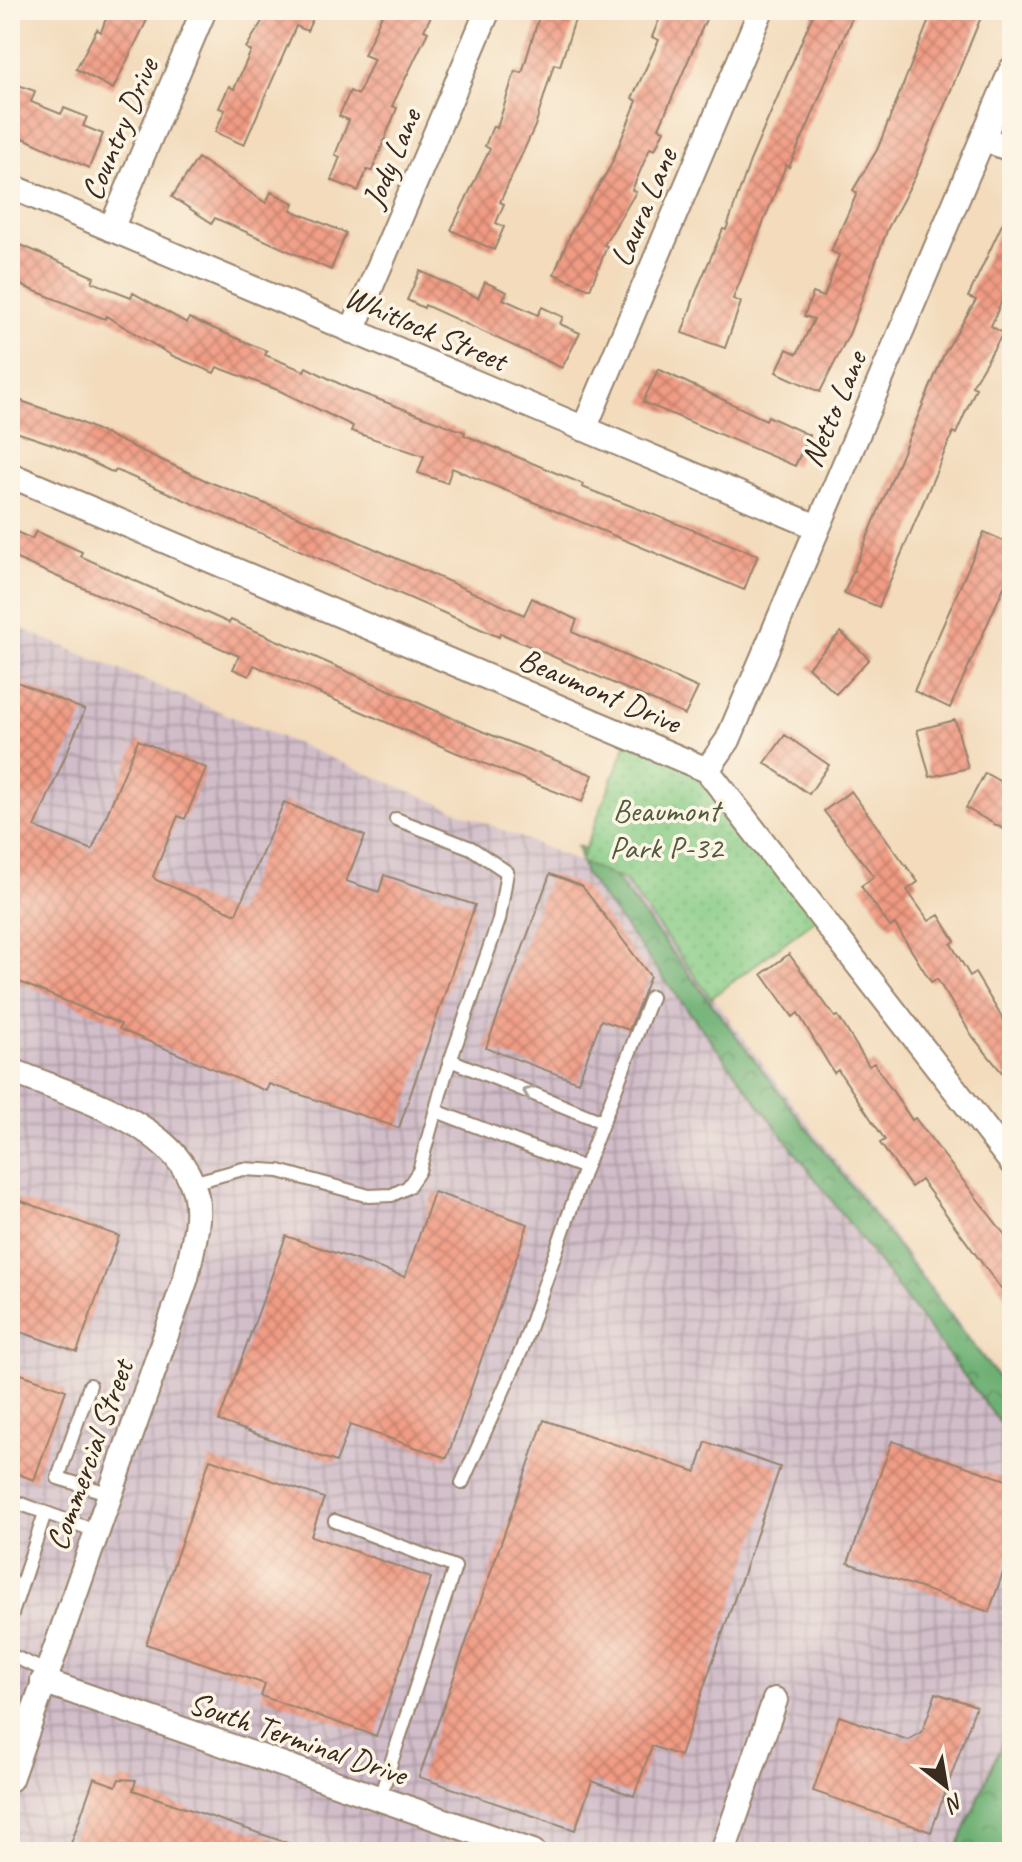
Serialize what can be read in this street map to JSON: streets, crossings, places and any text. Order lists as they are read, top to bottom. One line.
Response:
{"streets":{"street":["Country Drive","Jody Lane","Laura Lane","Whitlock Street","Netto Lane","Beaumont Drive","Commercial Street","South Terminal Drive"]},"crossings":[["Country Drive","Whitlock Street"],["Jody Lane","Whitlock Street"],["Laura Lane","Whitlock Street"],["Whitlock Street","Netto Lane"],["Netto Lane","Beaumont Drive"],["Commercial Street","South Terminal Drive"]],"parks":["Beaumont Park P-32"],"north":"bottom right"}
